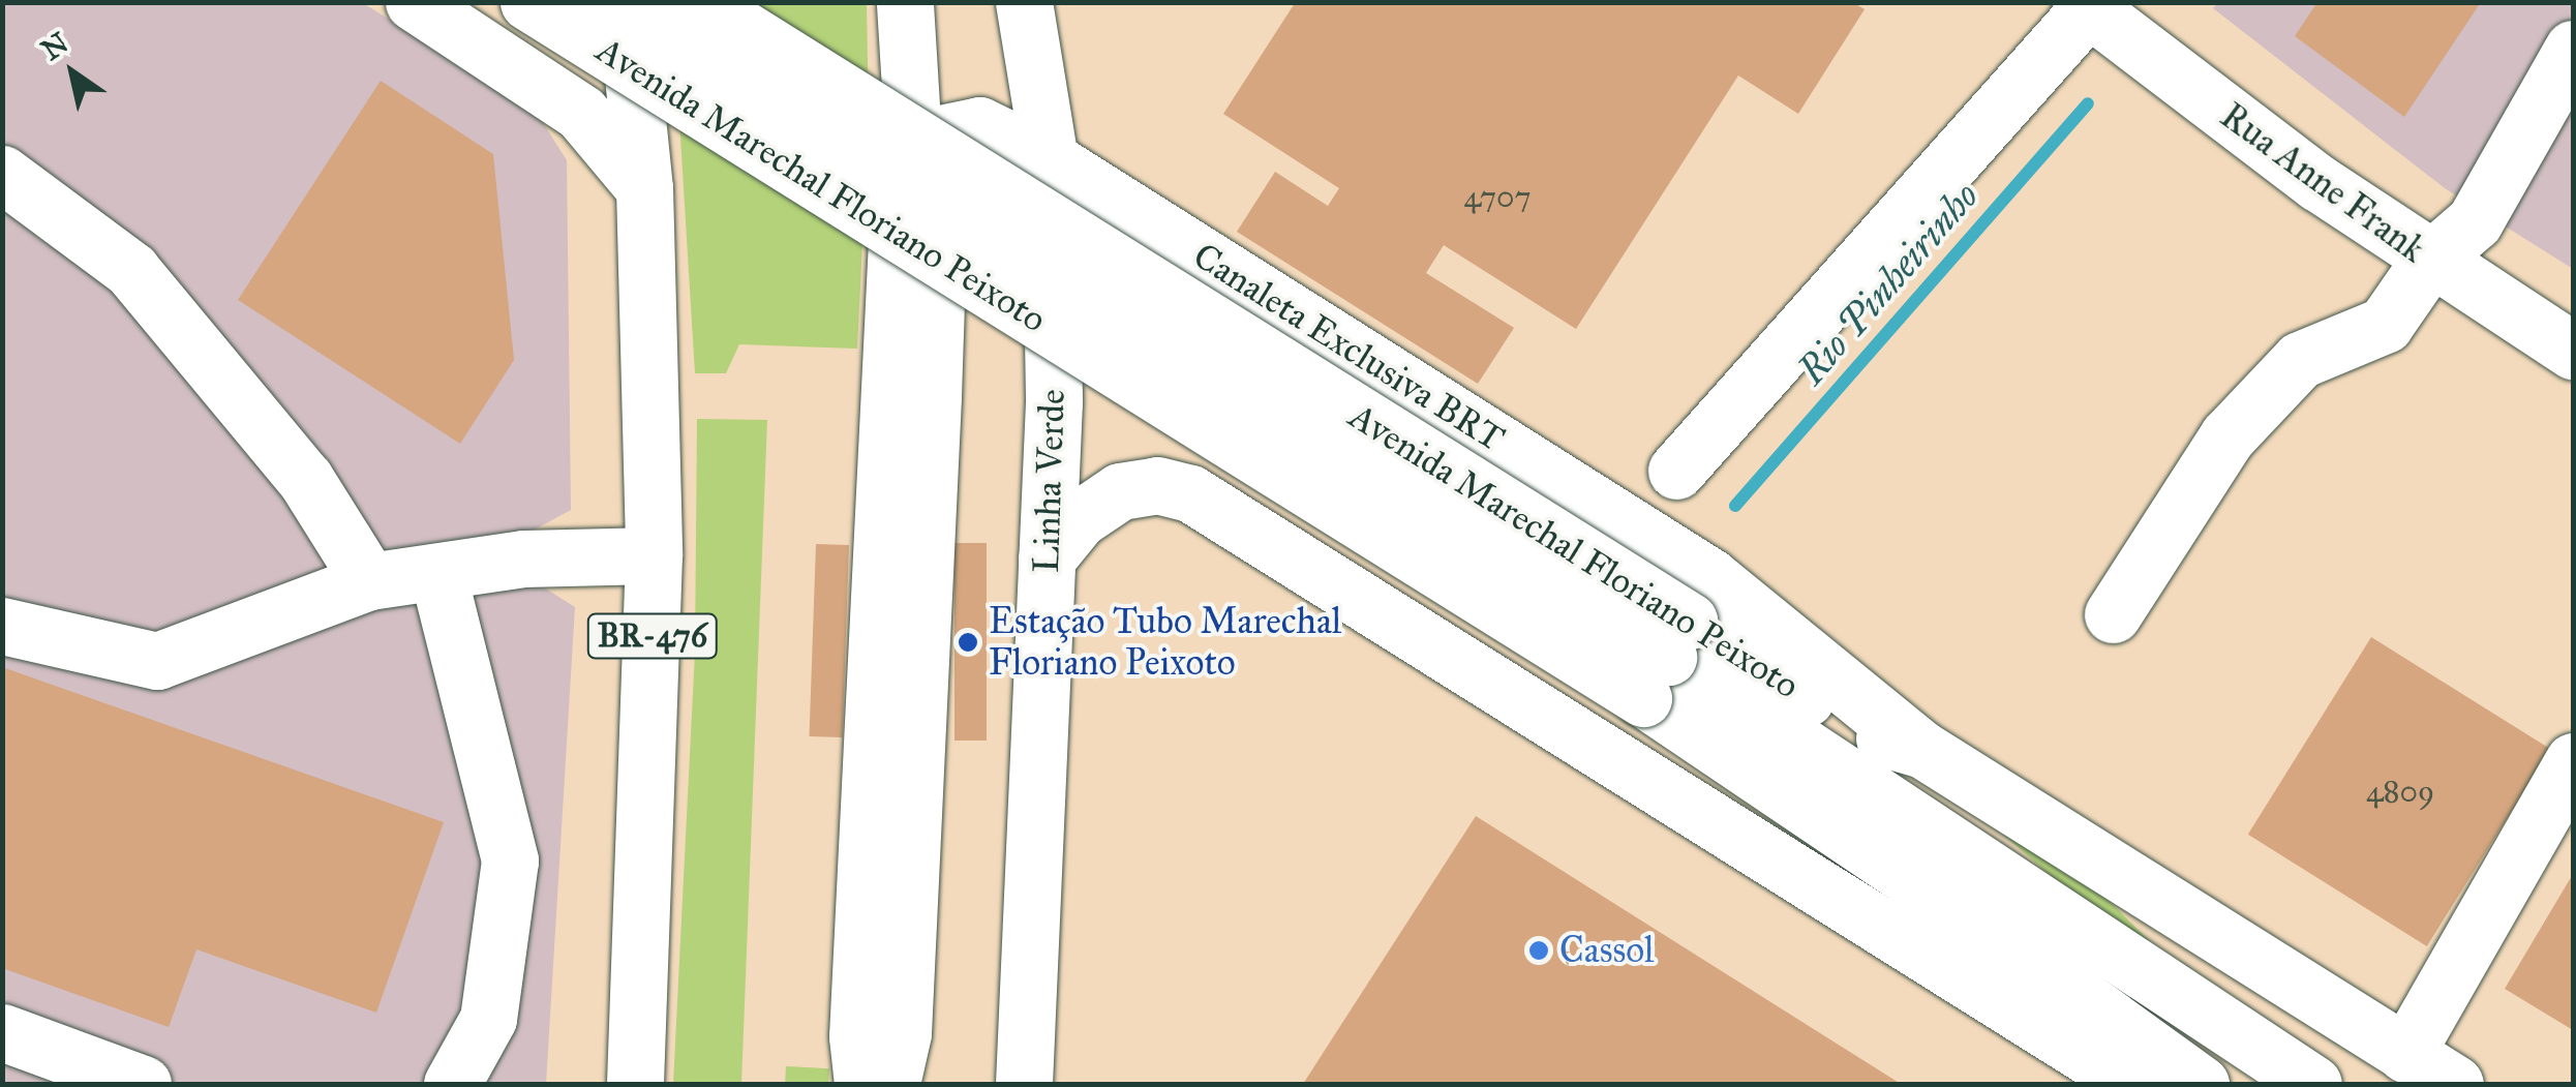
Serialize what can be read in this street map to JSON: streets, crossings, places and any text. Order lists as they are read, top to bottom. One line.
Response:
{"streets":{"main road":["Rua Anne Frank","Avenida Marechal Floriano Peixoto","Canaleta Exclusiva BRT","Linha Verde","BR-476"]},"crossings":[["Avenida Marechal Floriano Peixoto","Canaleta Exclusiva BRT"],["Canaleta Exclusiva BRT","Linha Verde"]],"water":["Rio Pinheirinho"],"places":["Estação Tubo Marechal Floriano Peixoto","Cassol"],"house_numbers":["4707","4809"],"north":"top left"}
